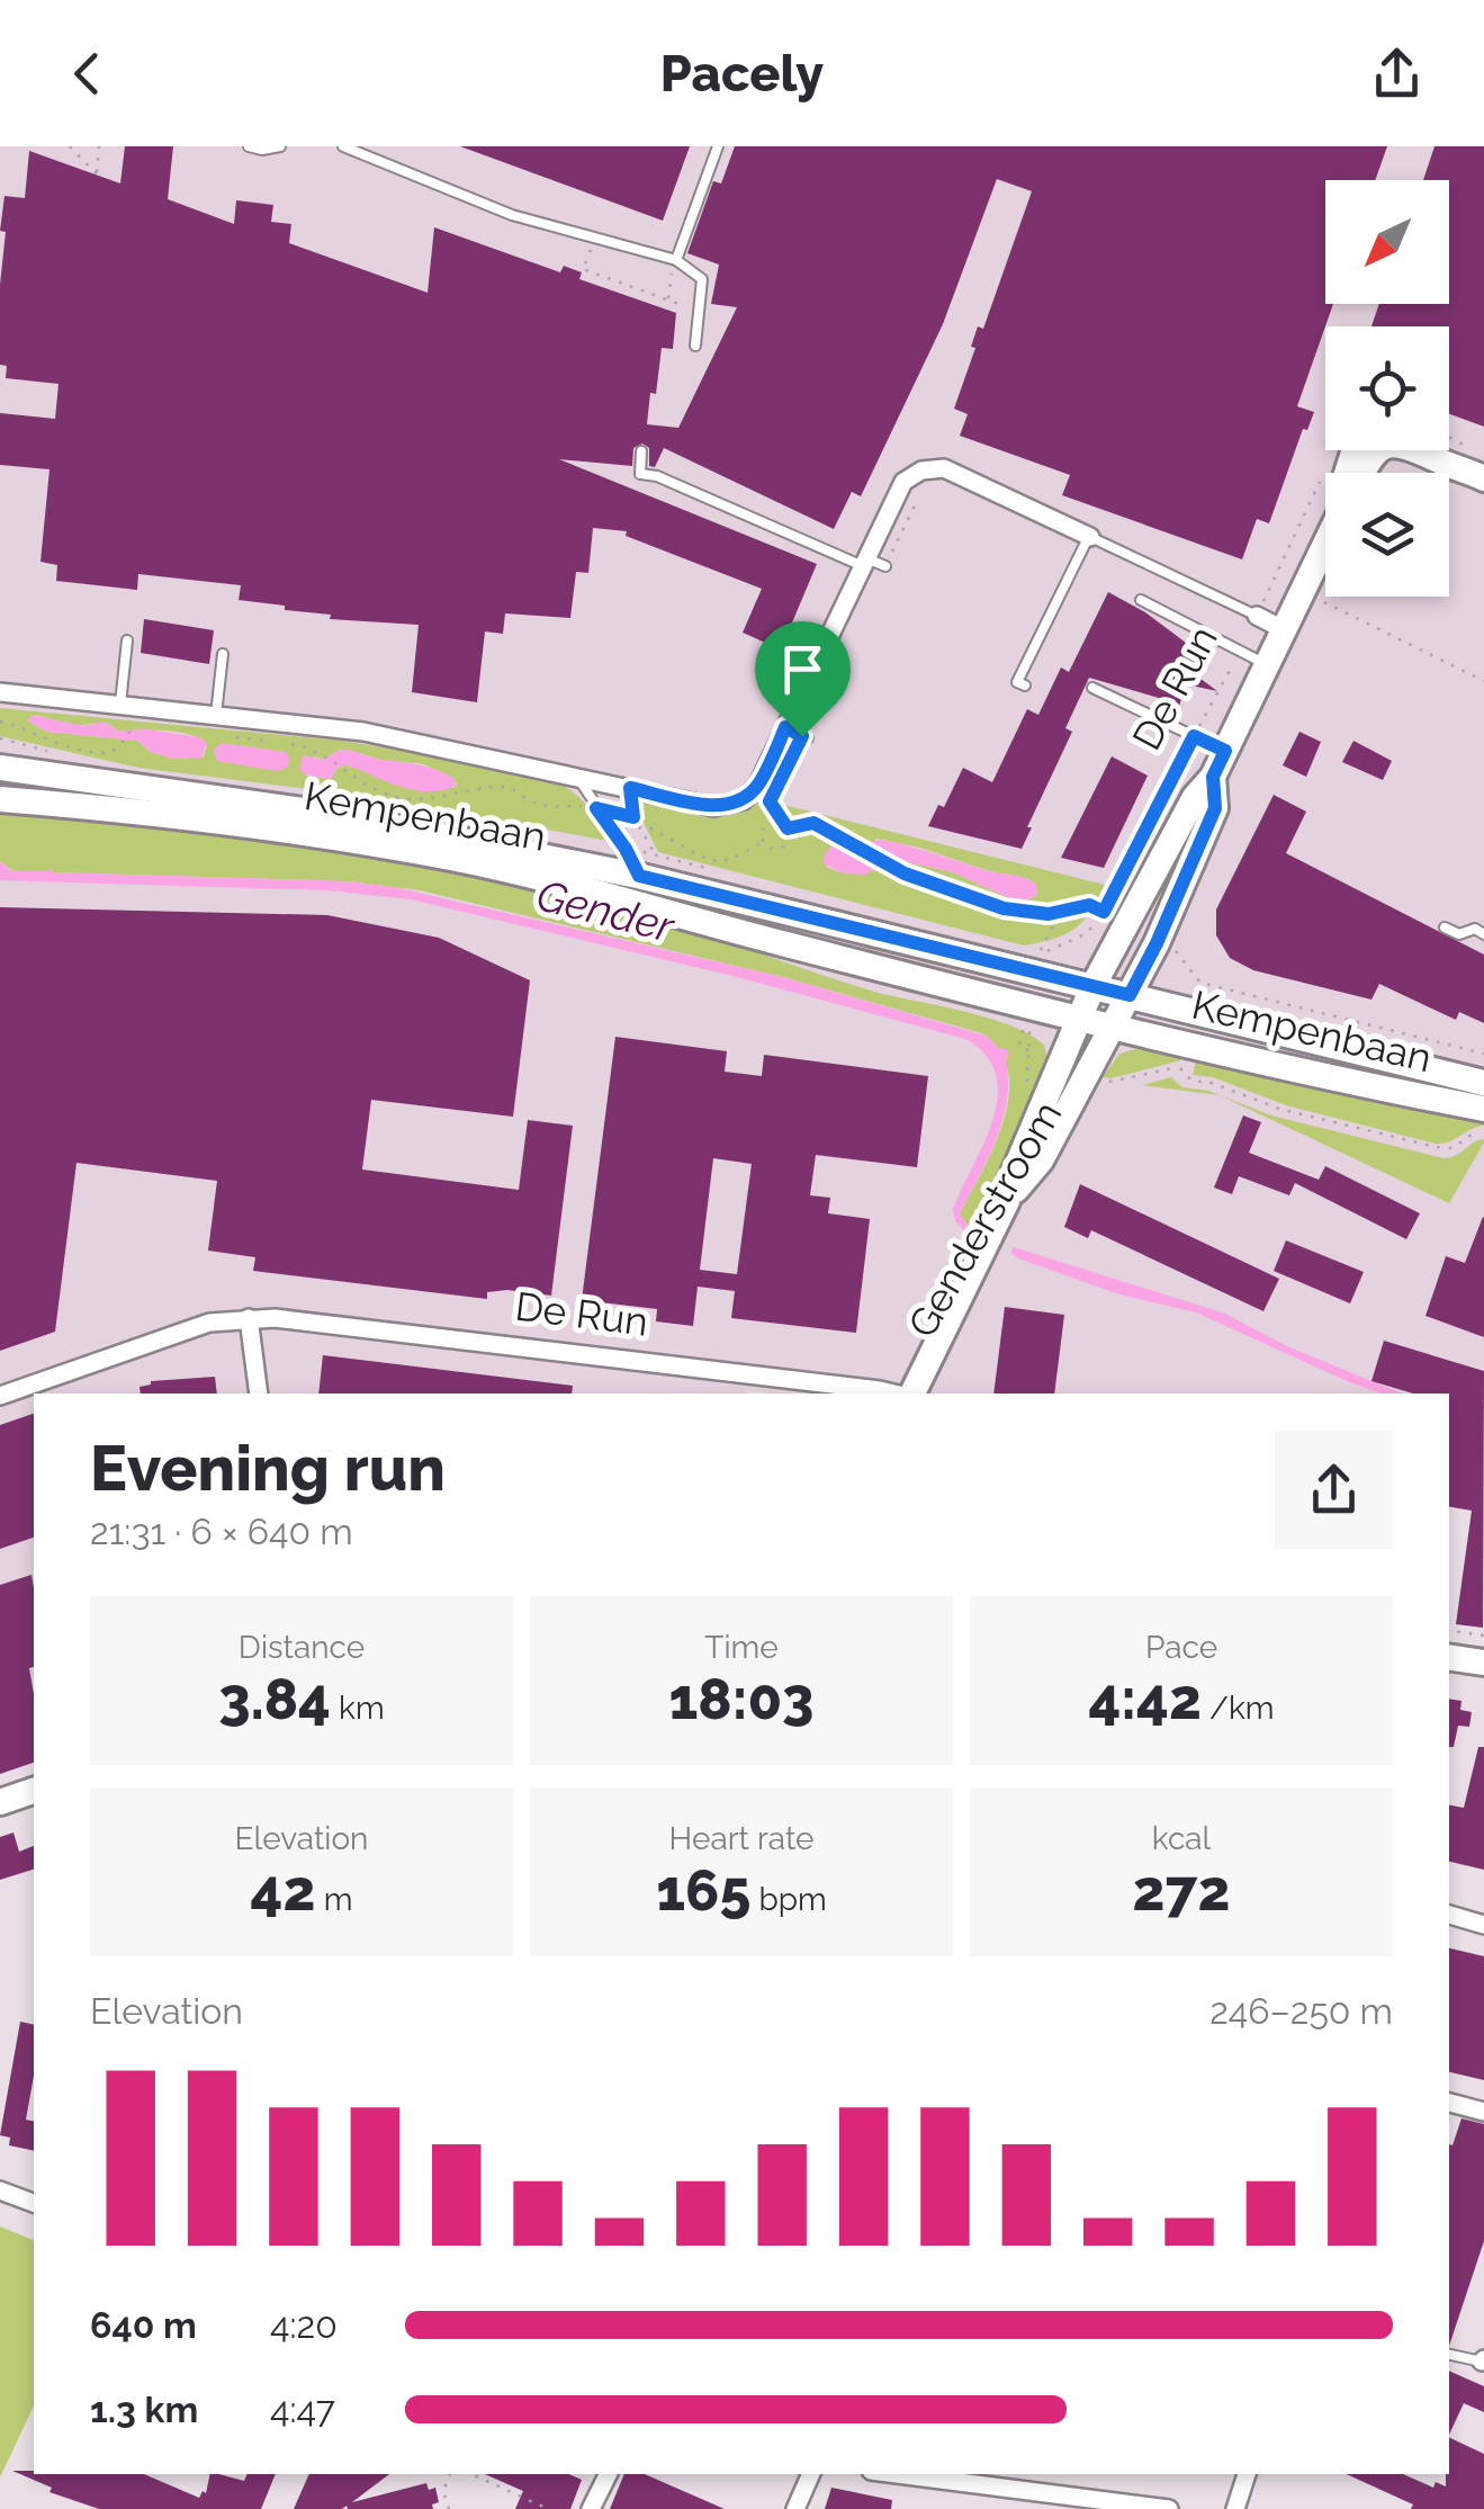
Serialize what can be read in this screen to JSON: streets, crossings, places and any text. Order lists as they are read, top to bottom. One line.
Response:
{"streets":{"main road":["De Run","Kempenbaan","Genderstroom"]},"crossings":[["De Run","Kempenbaan"],["De Run","Genderstroom"],["Kempenbaan","Genderstroom"]],"water":["Gender"],"north":"bottom left","page":{"header":"Pacely","heading":["Evening run","21:31 · 6 × 640 m"],"stats":[["Distance","3.84 km"],["Time","18:03"],["Pace","4:42 /km"],["Elevation","42 m"],["Heart rate","165 bpm"],["kcal","272"]],"chart":["Elevation","246–250 m"],"list":[{"name":"640 m","note":"4:20"},{"name":"1.3 km","note":"4:47"}]}}
